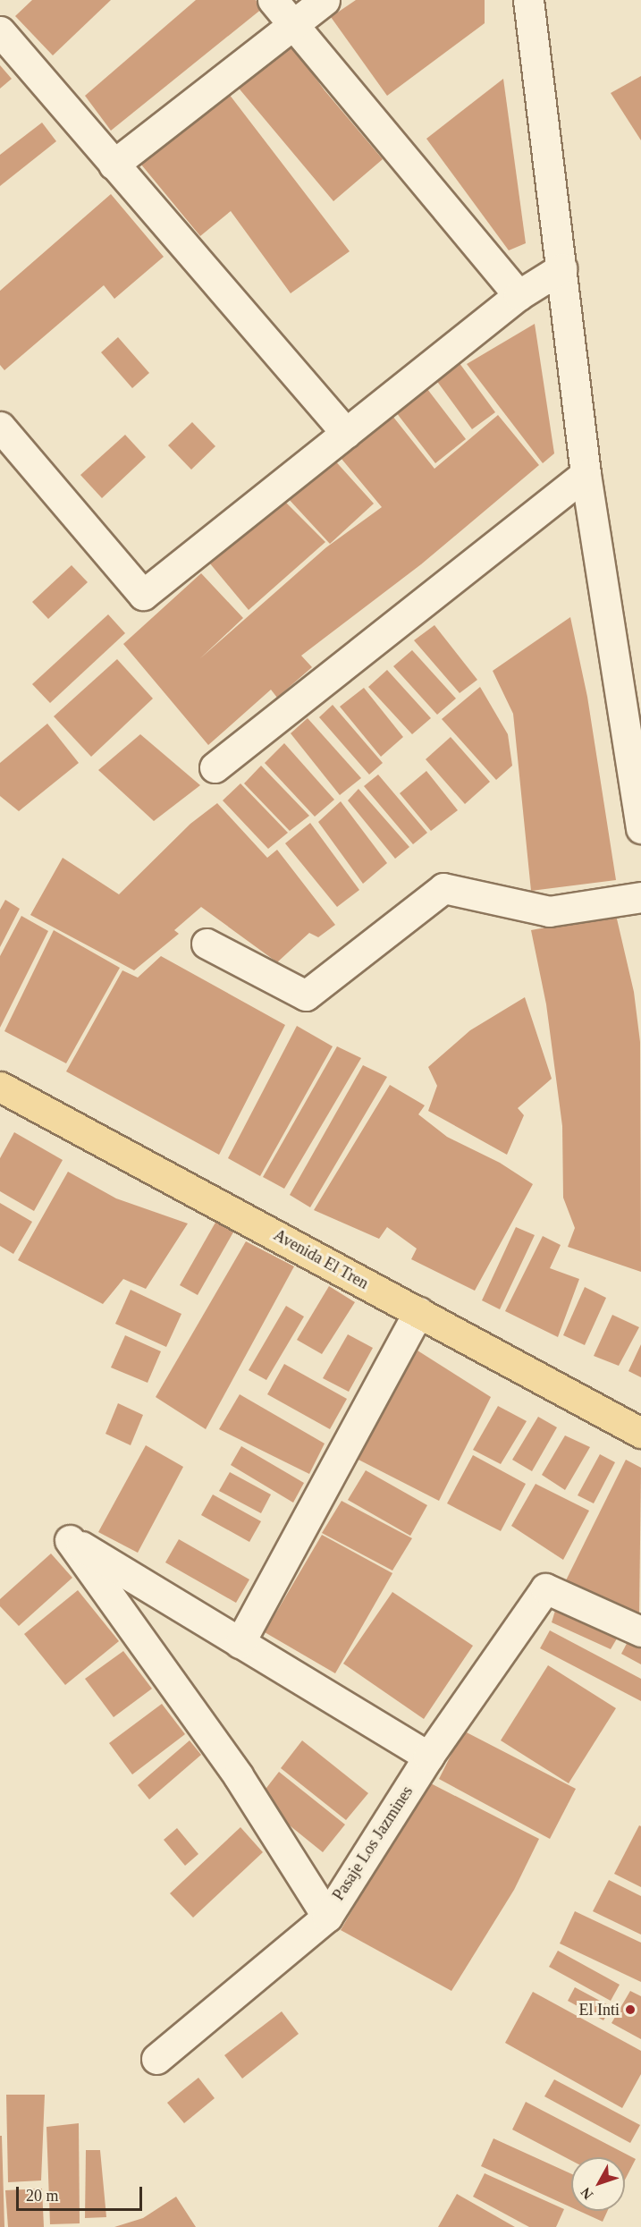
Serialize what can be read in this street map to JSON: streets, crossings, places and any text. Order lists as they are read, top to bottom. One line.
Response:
{"streets":{"main road":["Avenida El Tren"],"street":["Pasaje Los Jazmines"]},"places":["El Inti"],"scale_bar":"20 m","north":"bottom left"}
